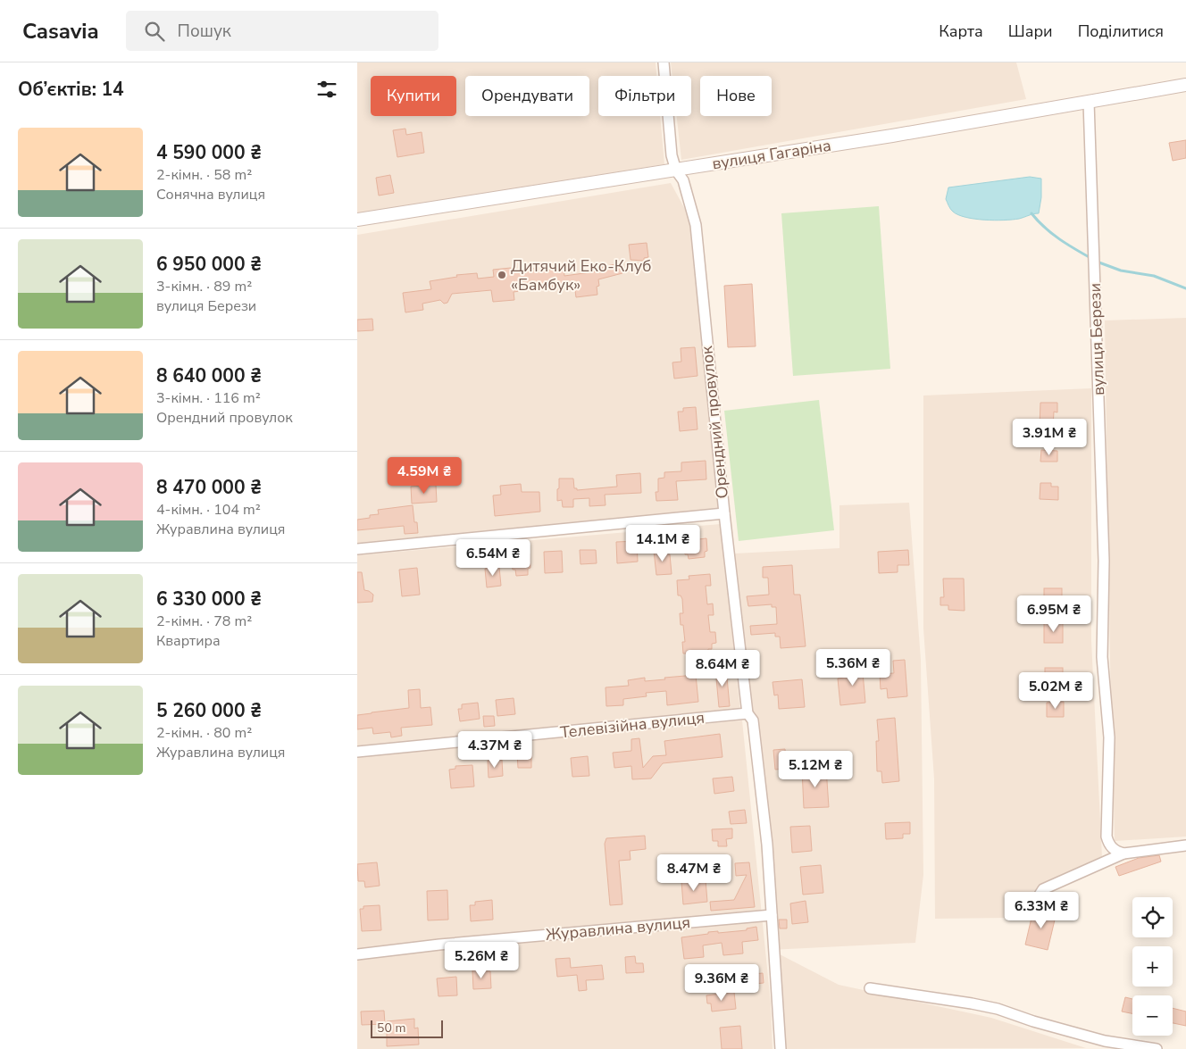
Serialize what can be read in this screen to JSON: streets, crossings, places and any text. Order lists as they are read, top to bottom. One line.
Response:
{"streets":{"street":["вулиця Гагаріна","вулиця Берези","Орендний провулок","Телевізійна вулиця","Журавлина вулиця"]},"crossings":[["вулиця Гагаріна","вулиця Берези"],["вулиця Гагаріна","Орендний провулок"],["Орендний провулок","Телевізійна вулиця"],["Орендний провулок","Журавлина вулиця"]],"places":["Дитячий Еко-Клуб «Бамбук»"],"scale_bar":"50 m","page":{"header":"Casavia","search":"Пошук","nav":["Карта","Шари","Поділитися"],"heading":"Об’єктів: 14","chip":["Купити","Орендувати","Фільтри","Нове"],"list":[{"name":"4 590 000 ₴","note":"2-кімн. · 58 m² · Сонячна вулиця"},{"name":"6 950 000 ₴","note":"3-кімн. · 89 m² · вулиця Берези"},{"name":"8 640 000 ₴","note":"3-кімн. · 116 m² · Орендний провулок"},{"name":"8 470 000 ₴","note":"4-кімн. · 104 m² · Журавлина вулиця"},{"name":"6 330 000 ₴","note":"2-кімн. · 78 m² · Квартира"},{"name":"5 260 000 ₴","note":"2-кімн. · 80 m² · Журавлина вулиця"}],"price":["3.91M ₴","4.59M ₴","14.1M ₴","6.54M ₴","6.95M ₴","5.36M ₴","8.64M ₴","5.02M ₴","4.37M ₴","5.12M ₴","8.47M ₴","6.33M ₴","5.26M ₴","9.36M ₴"],"map_buttons":["+","−"],"scale":"50 m"}}
